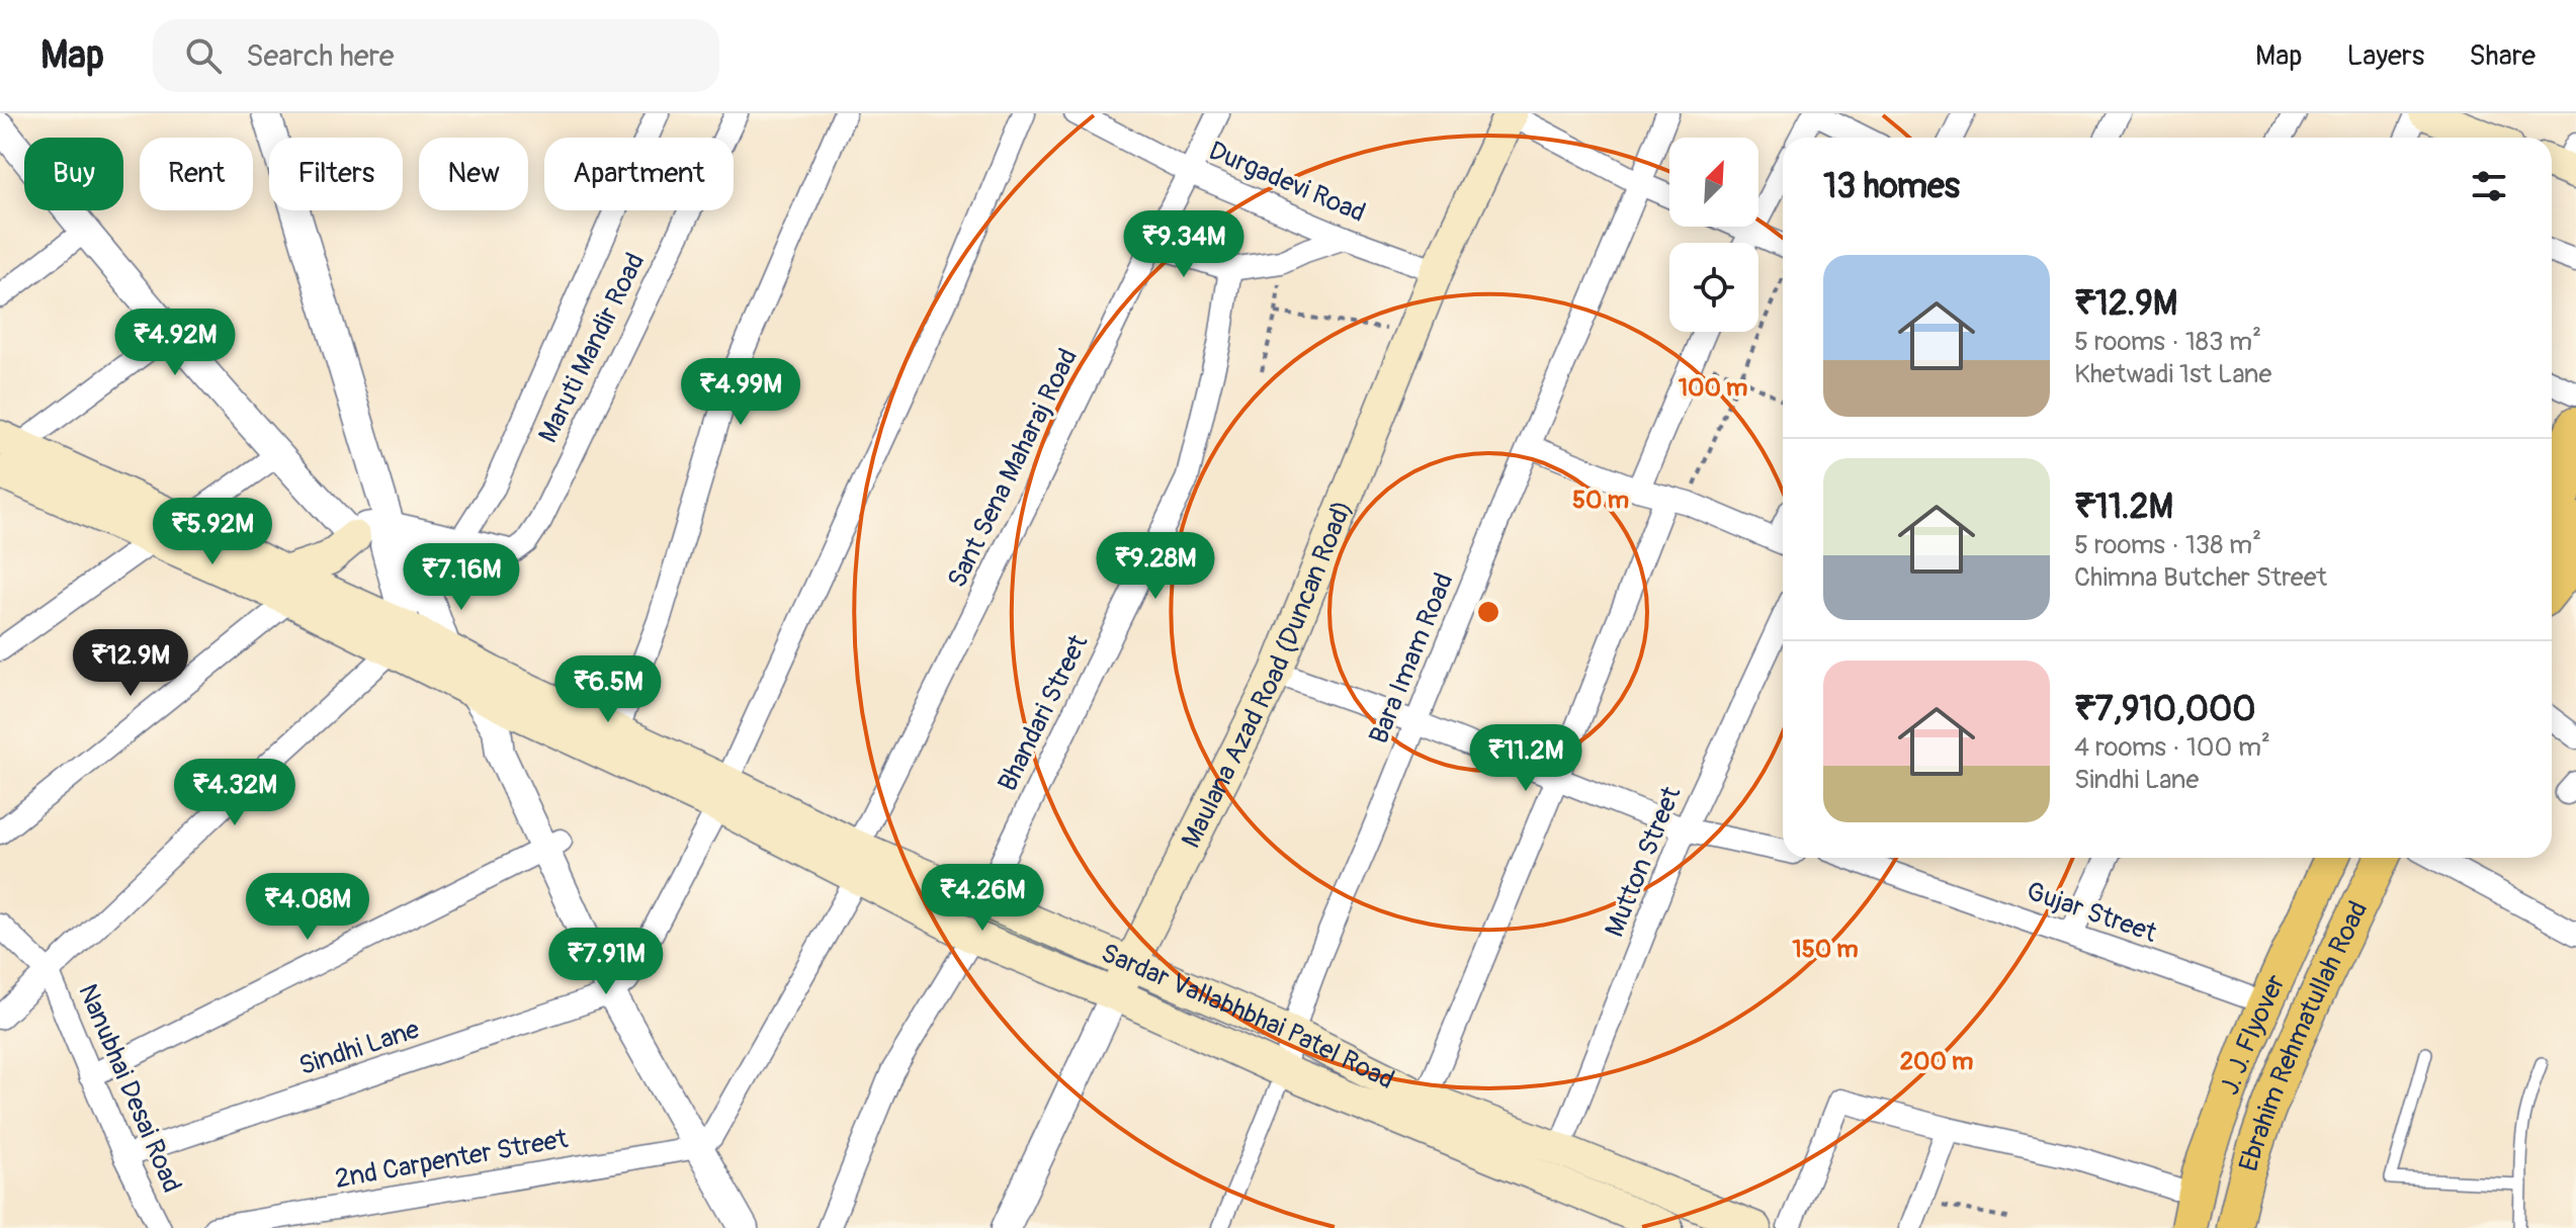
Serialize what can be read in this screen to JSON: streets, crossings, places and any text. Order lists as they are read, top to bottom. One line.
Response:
{"streets":{"main road":["Maulana Azad Road (Duncan Road)","Sardar Vallabhbhai Patel Road","J. J. Flyover","Ebrahim Rehmatullah Road"],"street":["Durgadevi Road","Maruti Mandir Road","Sant Sena Maharaj Road","Bara Imam Road","Bhandari Street","Mutton Street","Gujar Street","Sindhi Lane","Nanubhai Desai Road","2nd Carpenter Street"]},"crossings":[["Durgadevi Road","Sant Sena Maharaj Road"],["Durgadevi Road","Maulana Azad Road (Duncan Road)"],["Sant Sena Maharaj Road","Sardar Vallabhbhai Patel Road"],["Sant Sena Maharaj Road","2nd Carpenter Street"],["Bara Imam Road","Sardar Vallabhbhai Patel Road"],["Maulana Azad Road (Duncan Road)","Sardar Vallabhbhai Patel Road"],["Bhandari Street","Sardar Vallabhbhai Patel Road"],["Mutton Street","Sardar Vallabhbhai Patel Road"],["Sindhi Lane","Nanubhai Desai Road"]],"north":"top right","page":{"header":"Map","search":"Search here","nav":["Map","Layers","Share"],"chip":["Buy","Rent","Filters","New","Apartment"],"heading":"13 homes","price":["₹9.34M","₹4.92M","₹4.99M","₹5.92M","₹9.28M","₹7.16M","₹12.9M","₹6.5M","₹11.2M","₹4.32M","₹4.26M","₹4.08M","₹7.91M"],"list":[{"name":"₹12.9M","note":"5 rooms · 183 m² · Khetwadi 1st Lane"},{"name":"₹11.2M","note":"5 rooms · 138 m² · Chimna Butcher Street"},{"name":"₹7,910,000","note":"4 rooms · 100 m² · Sindhi Lane"}]},"rings":["100 m","50 m","150 m","200 m"]}
